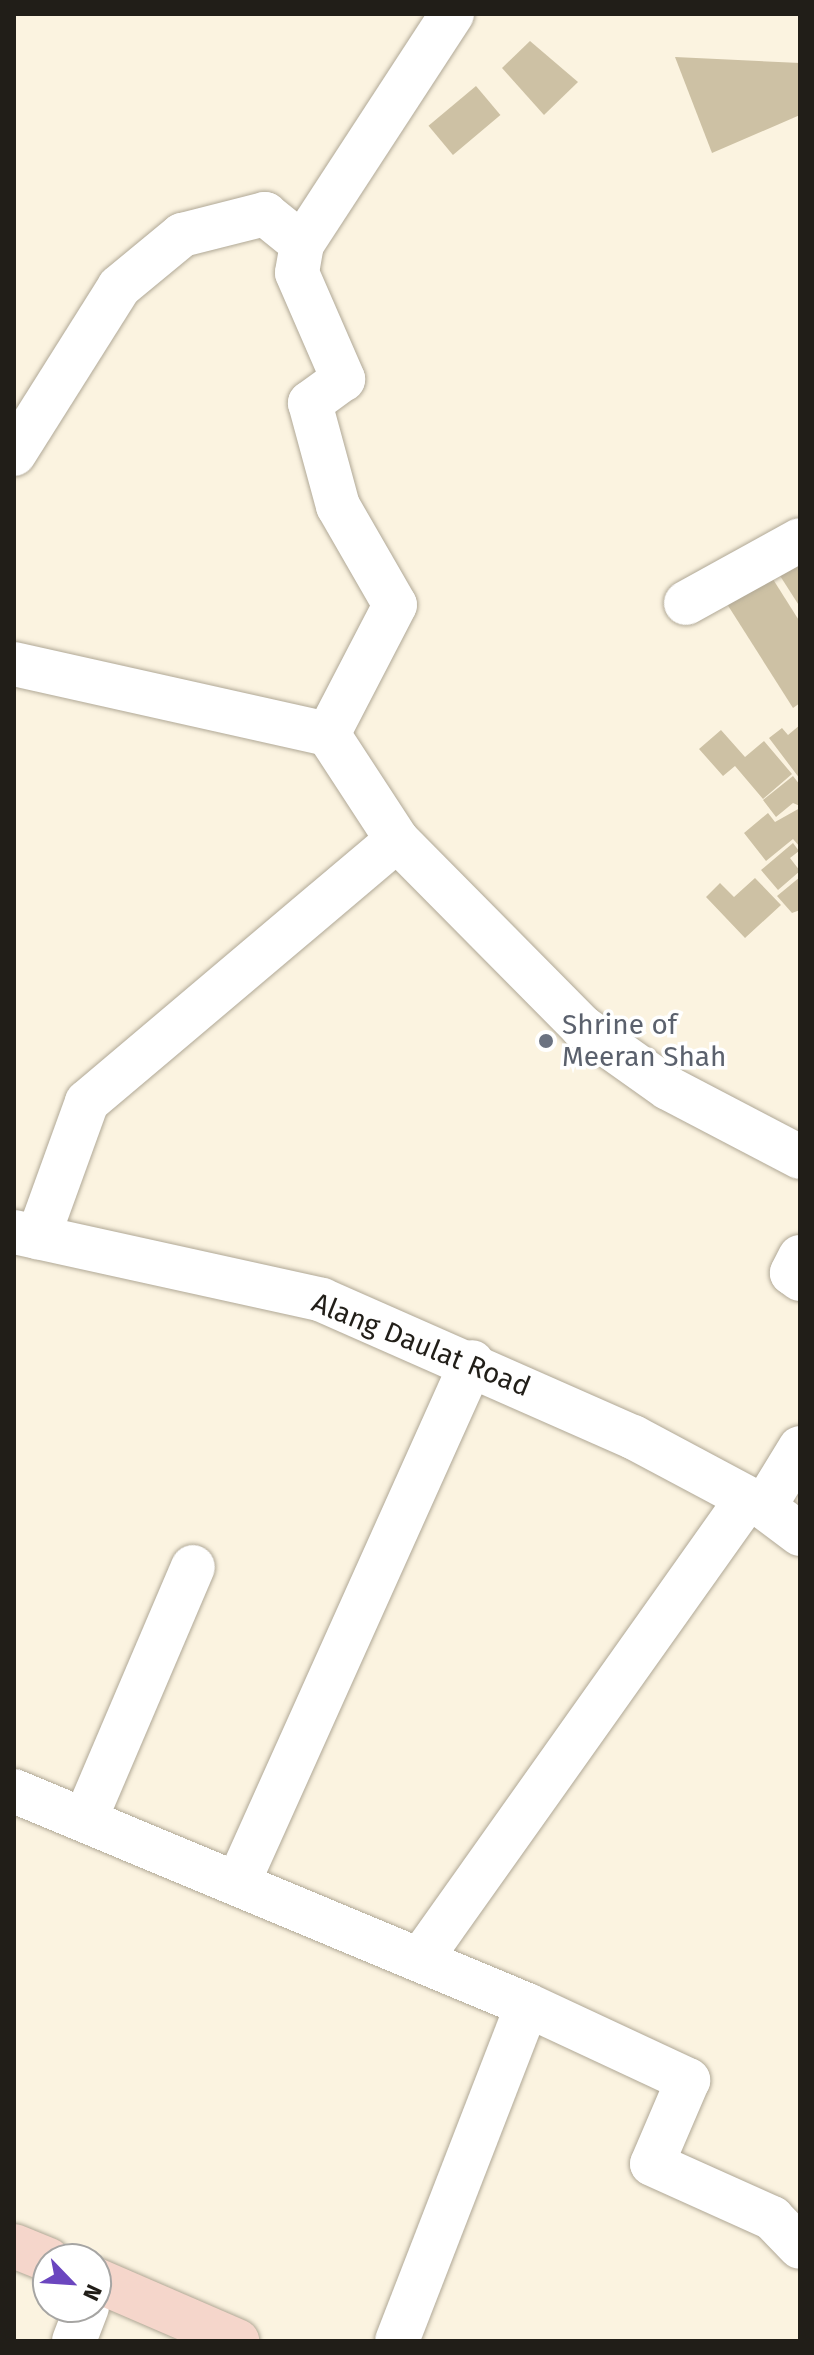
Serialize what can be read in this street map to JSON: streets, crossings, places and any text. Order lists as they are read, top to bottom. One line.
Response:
{"streets":{"street":["Alang Daulat Road"]},"places":["Shrine of Meeran Shah"],"north":"bottom right"}
